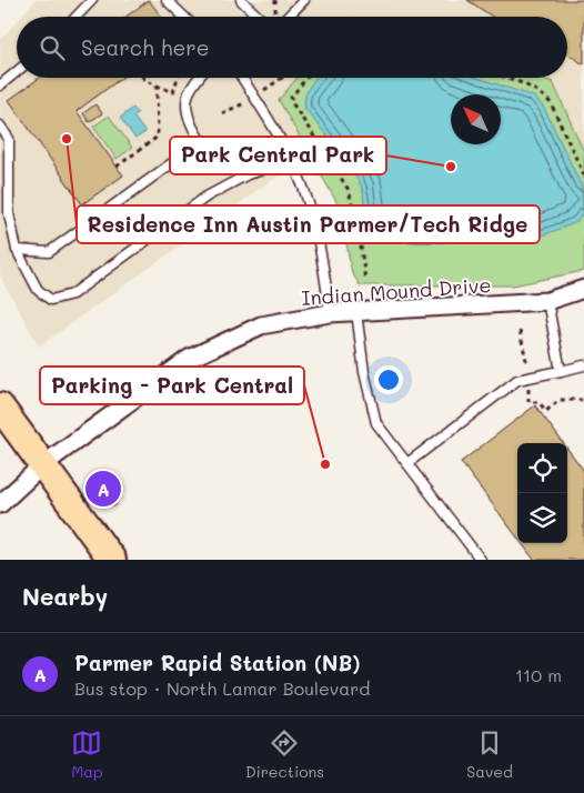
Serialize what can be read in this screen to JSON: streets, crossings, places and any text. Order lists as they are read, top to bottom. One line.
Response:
{"streets":{"street":["Indian Mound Drive"]},"places":["Residence Inn Austin Parmer/Tech Ridge","Park Central Park","Parking - Park Central"],"north":"top left","page":{"search":"Search here","pins":"A","heading":"Nearby","list":[{"mark":"A","name":"Parmer Rapid Station (NB)","note":"Bus stop · North Lamar Boulevard","value":"110 m"}],"nav":["Map","Directions","Saved"]}}
